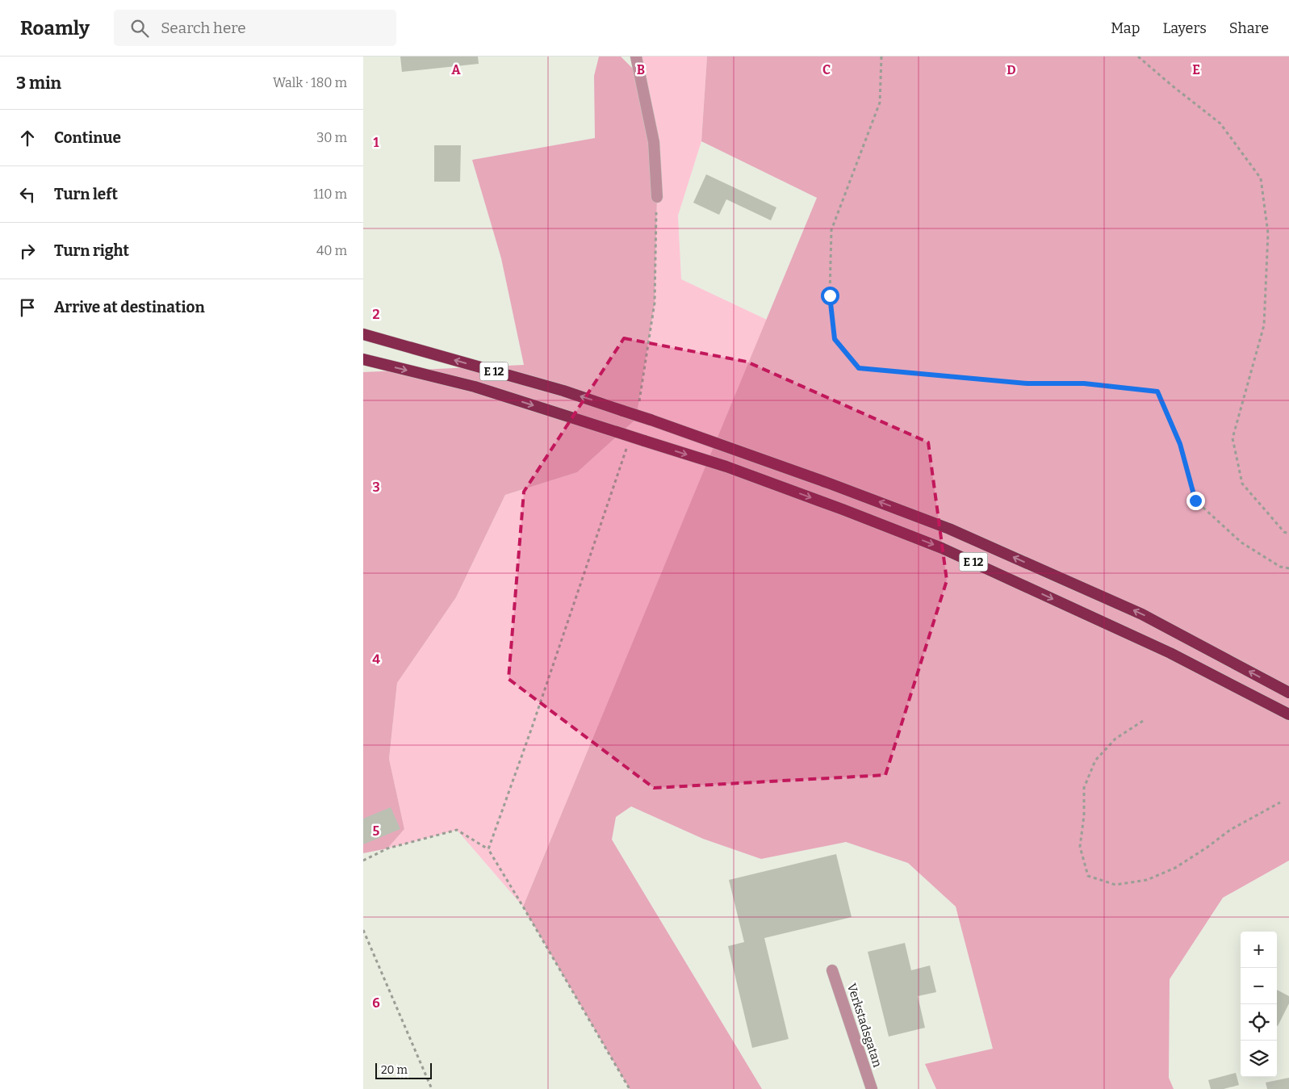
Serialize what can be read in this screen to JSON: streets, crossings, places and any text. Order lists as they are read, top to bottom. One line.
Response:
{"streets":{"highway":["E 12"],"street":["Verkstadsgatan"]},"scale_bar":"20 m","page":{"header":"Roamly","search":"Search here","nav":["Map","Layers","Share"],"heading":["3 min","Walk · 180 m"],"list":[["Continue","30 m"],["Turn left","110 m"],["Turn right","40 m"],"Arrive at destination"],"map_buttons":["+","−"],"scale":"20 m"},"grid":{"columns":["A","B","C","D","E"],"rows":["1","2","3","4","5","6"]}}
